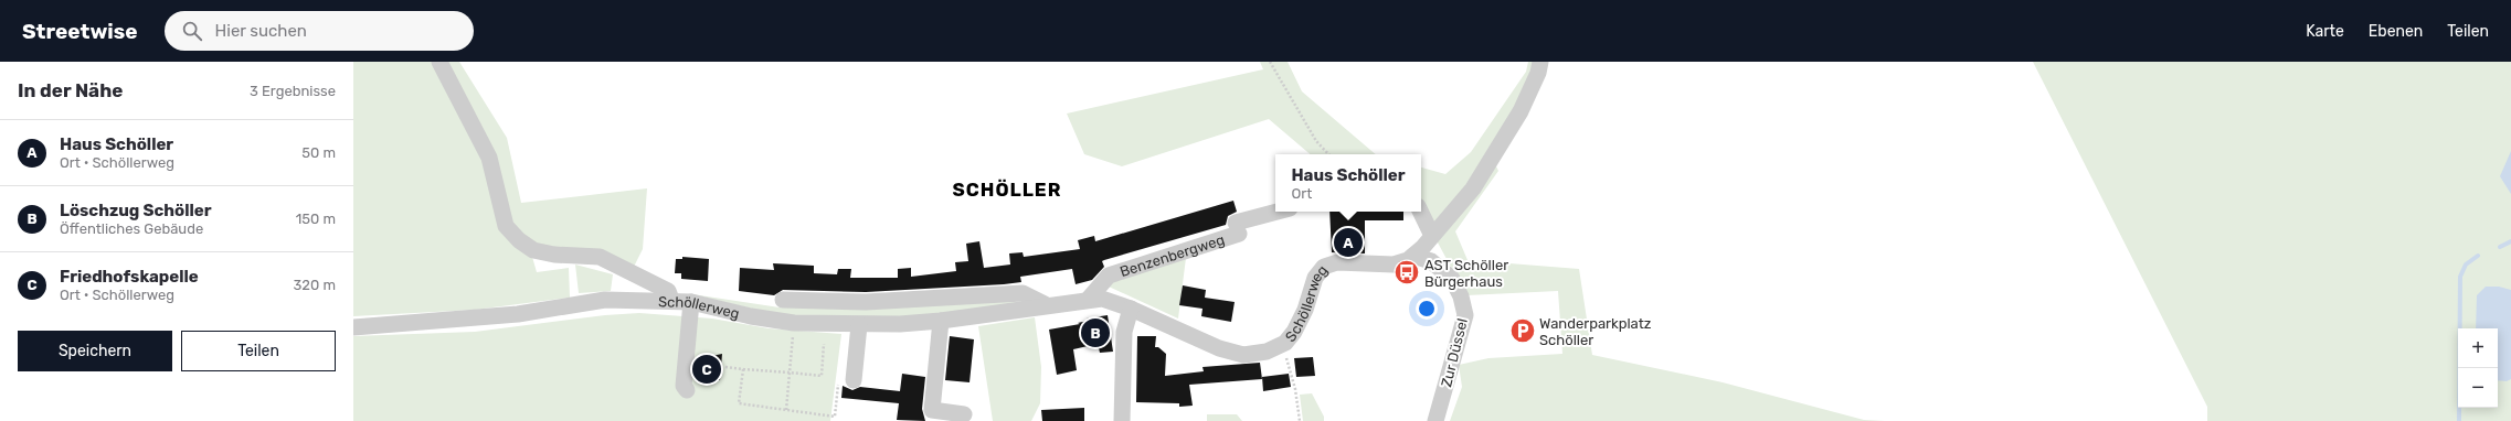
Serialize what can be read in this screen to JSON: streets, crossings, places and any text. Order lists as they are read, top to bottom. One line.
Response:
{"streets":{"street":["Benzenbergweg","Schöllerweg","Zur Düssel"]},"crossings":[["Benzenbergweg","Schöllerweg"],["Schöllerweg","Zur Düssel"]],"districts":["SCHÖLLER"],"places":{"bus stop":["AST Schöller Bürgerhaus"],"parking":["Wanderparkplatz Schöller"]},"page":{"header":"Streetwise","search":"Hier suchen","nav":["Karte","Ebenen","Teilen"],"heading":["In der Nähe","3 Ergebnisse"],"list":[{"mark":"A","name":"Haus Schöller","note":"Ort · Schöllerweg","value":"50 m"},{"mark":"B","name":"Löschzug Schöller","note":"Öffentliches Gebäude","value":"150 m"},{"mark":"C","name":"Friedhofskapelle","note":"Ort · Schöllerweg","value":"320 m"}],"popup":["Haus Schöller","Ort"],"pins":["A","B","C"],"buttons":["Speichern","Teilen"],"map_buttons":["+","−"]}}
